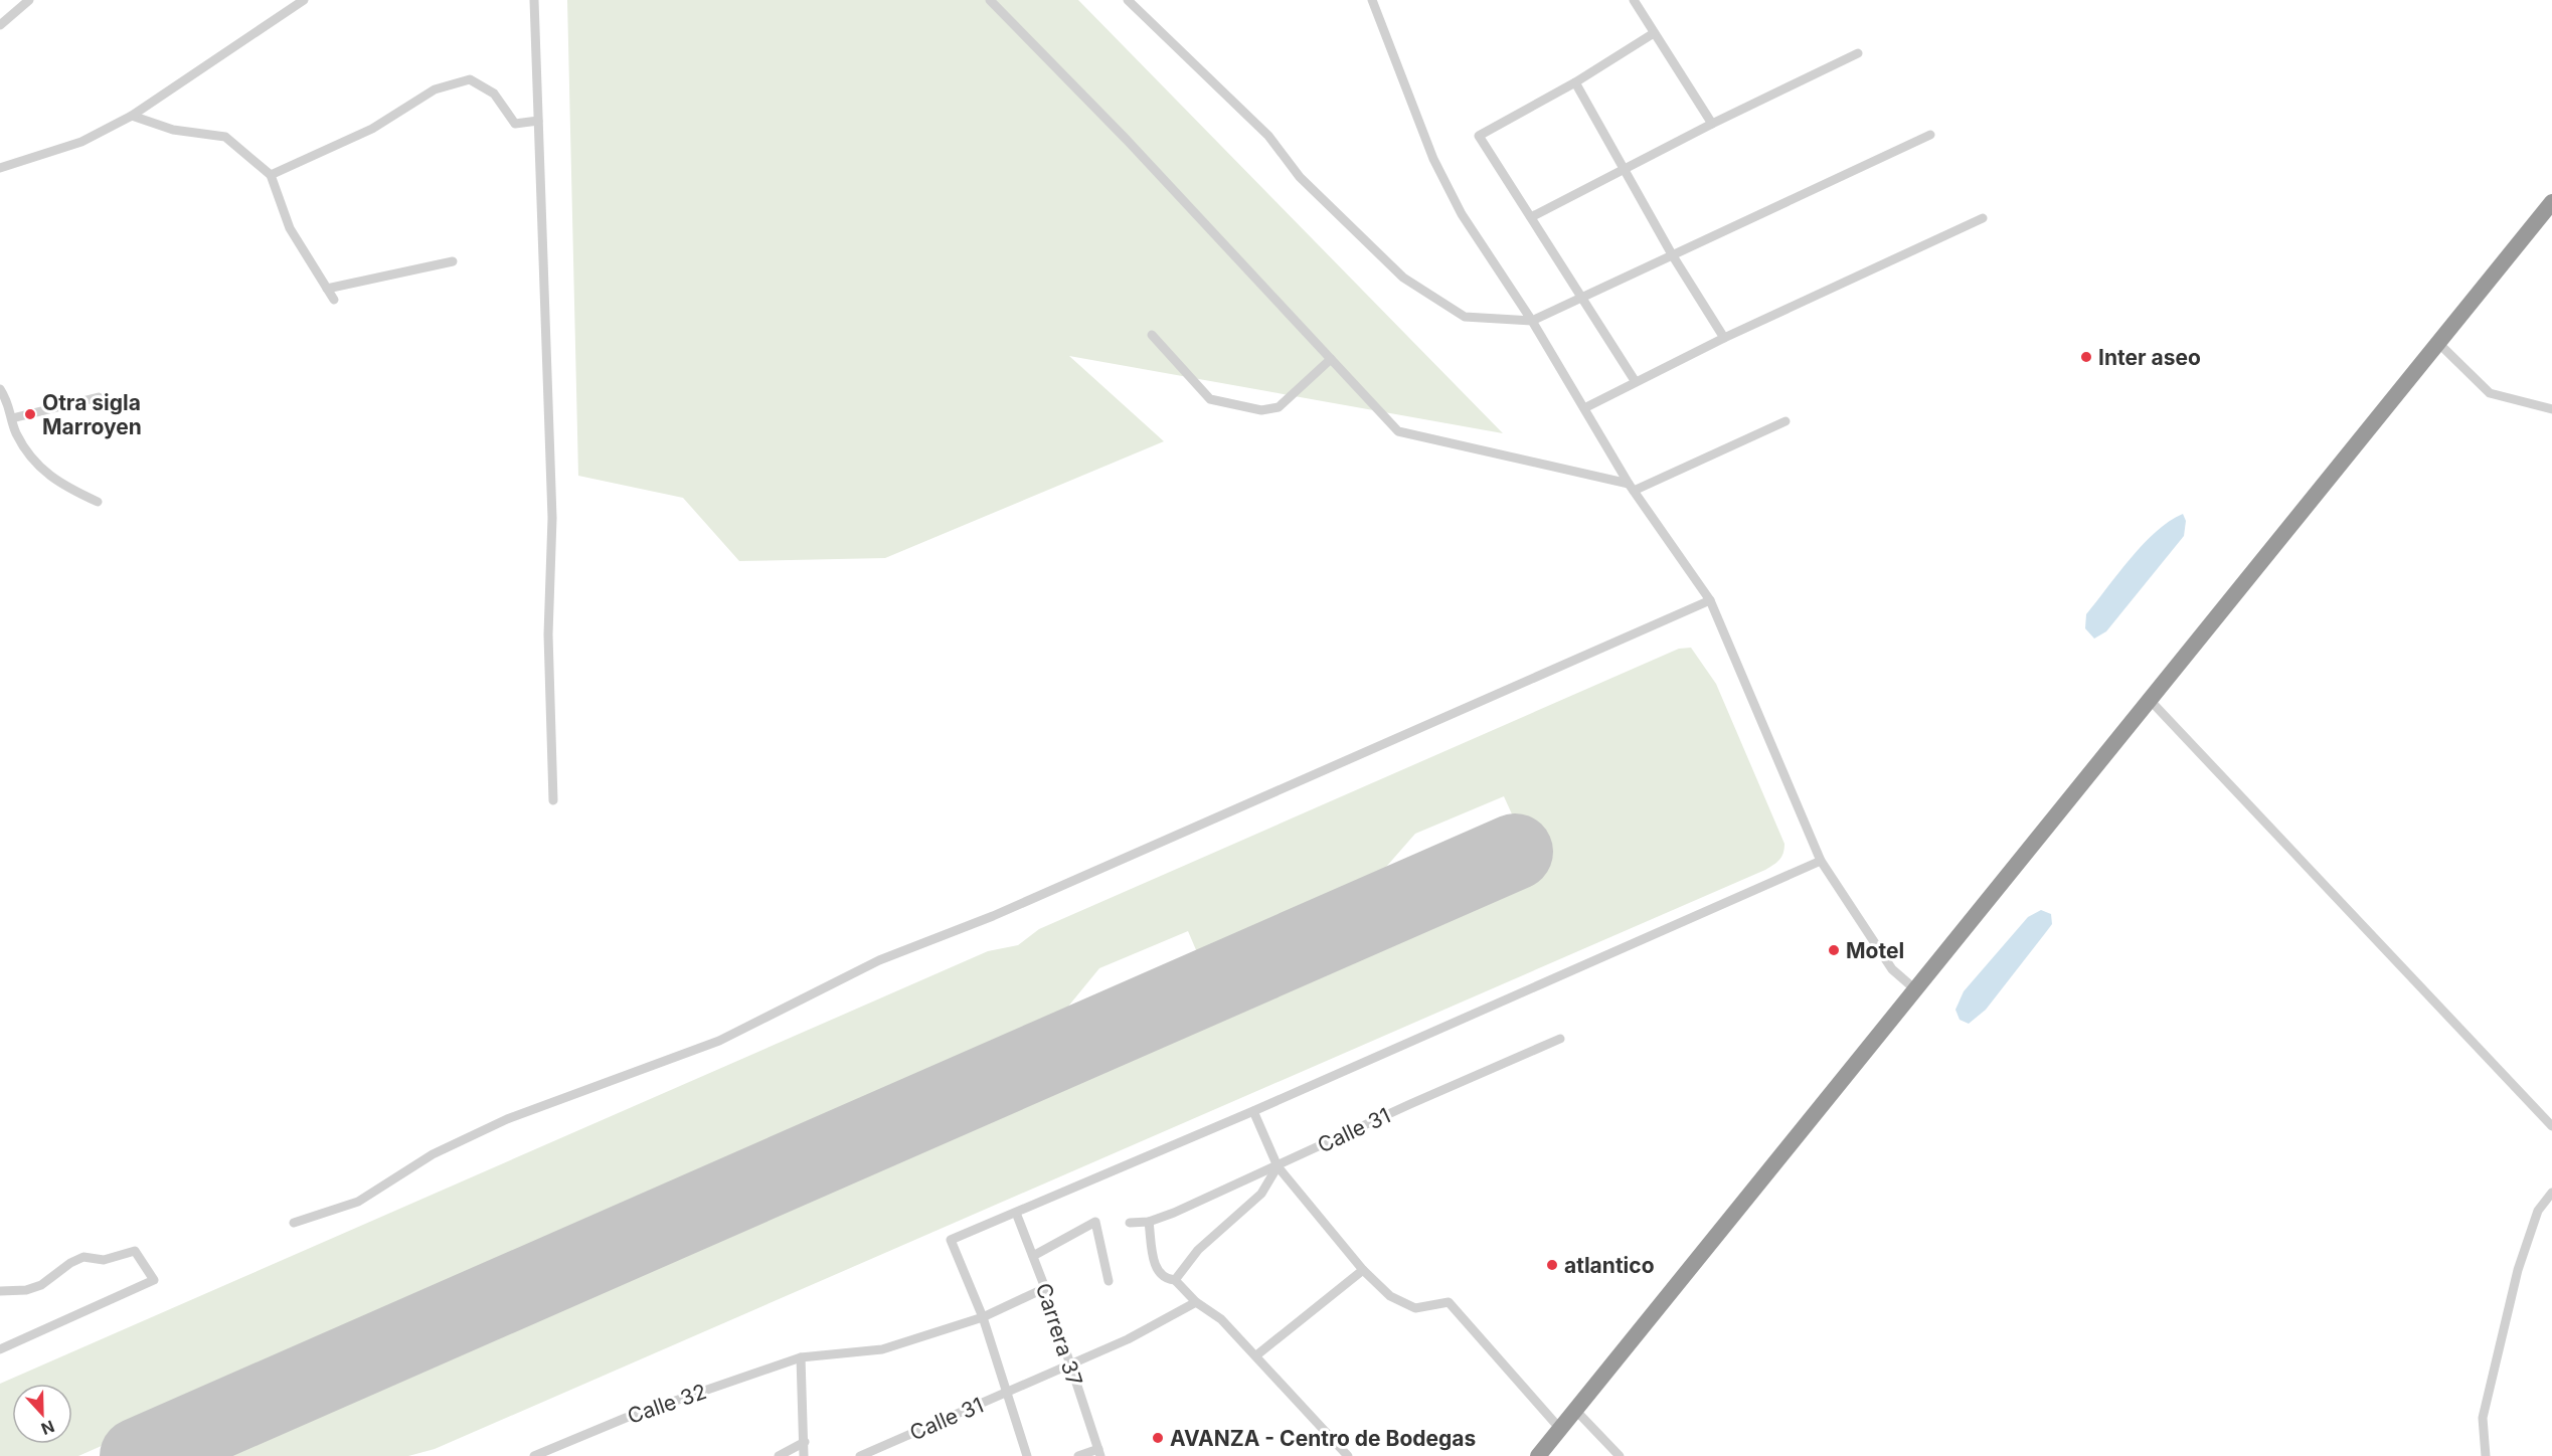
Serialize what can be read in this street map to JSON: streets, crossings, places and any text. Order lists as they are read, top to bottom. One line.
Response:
{"streets":{"street":["Calle 31","Carrera 37","Calle 32"]},"crossings":[["Calle 31","Carrera 37"],["Carrera 37","Calle 32"]],"places":["Inter aseo","Otra sigla Marroyen","Motel","atlantico","AVANZA - Centro de Bodegas"],"north":"bottom"}
